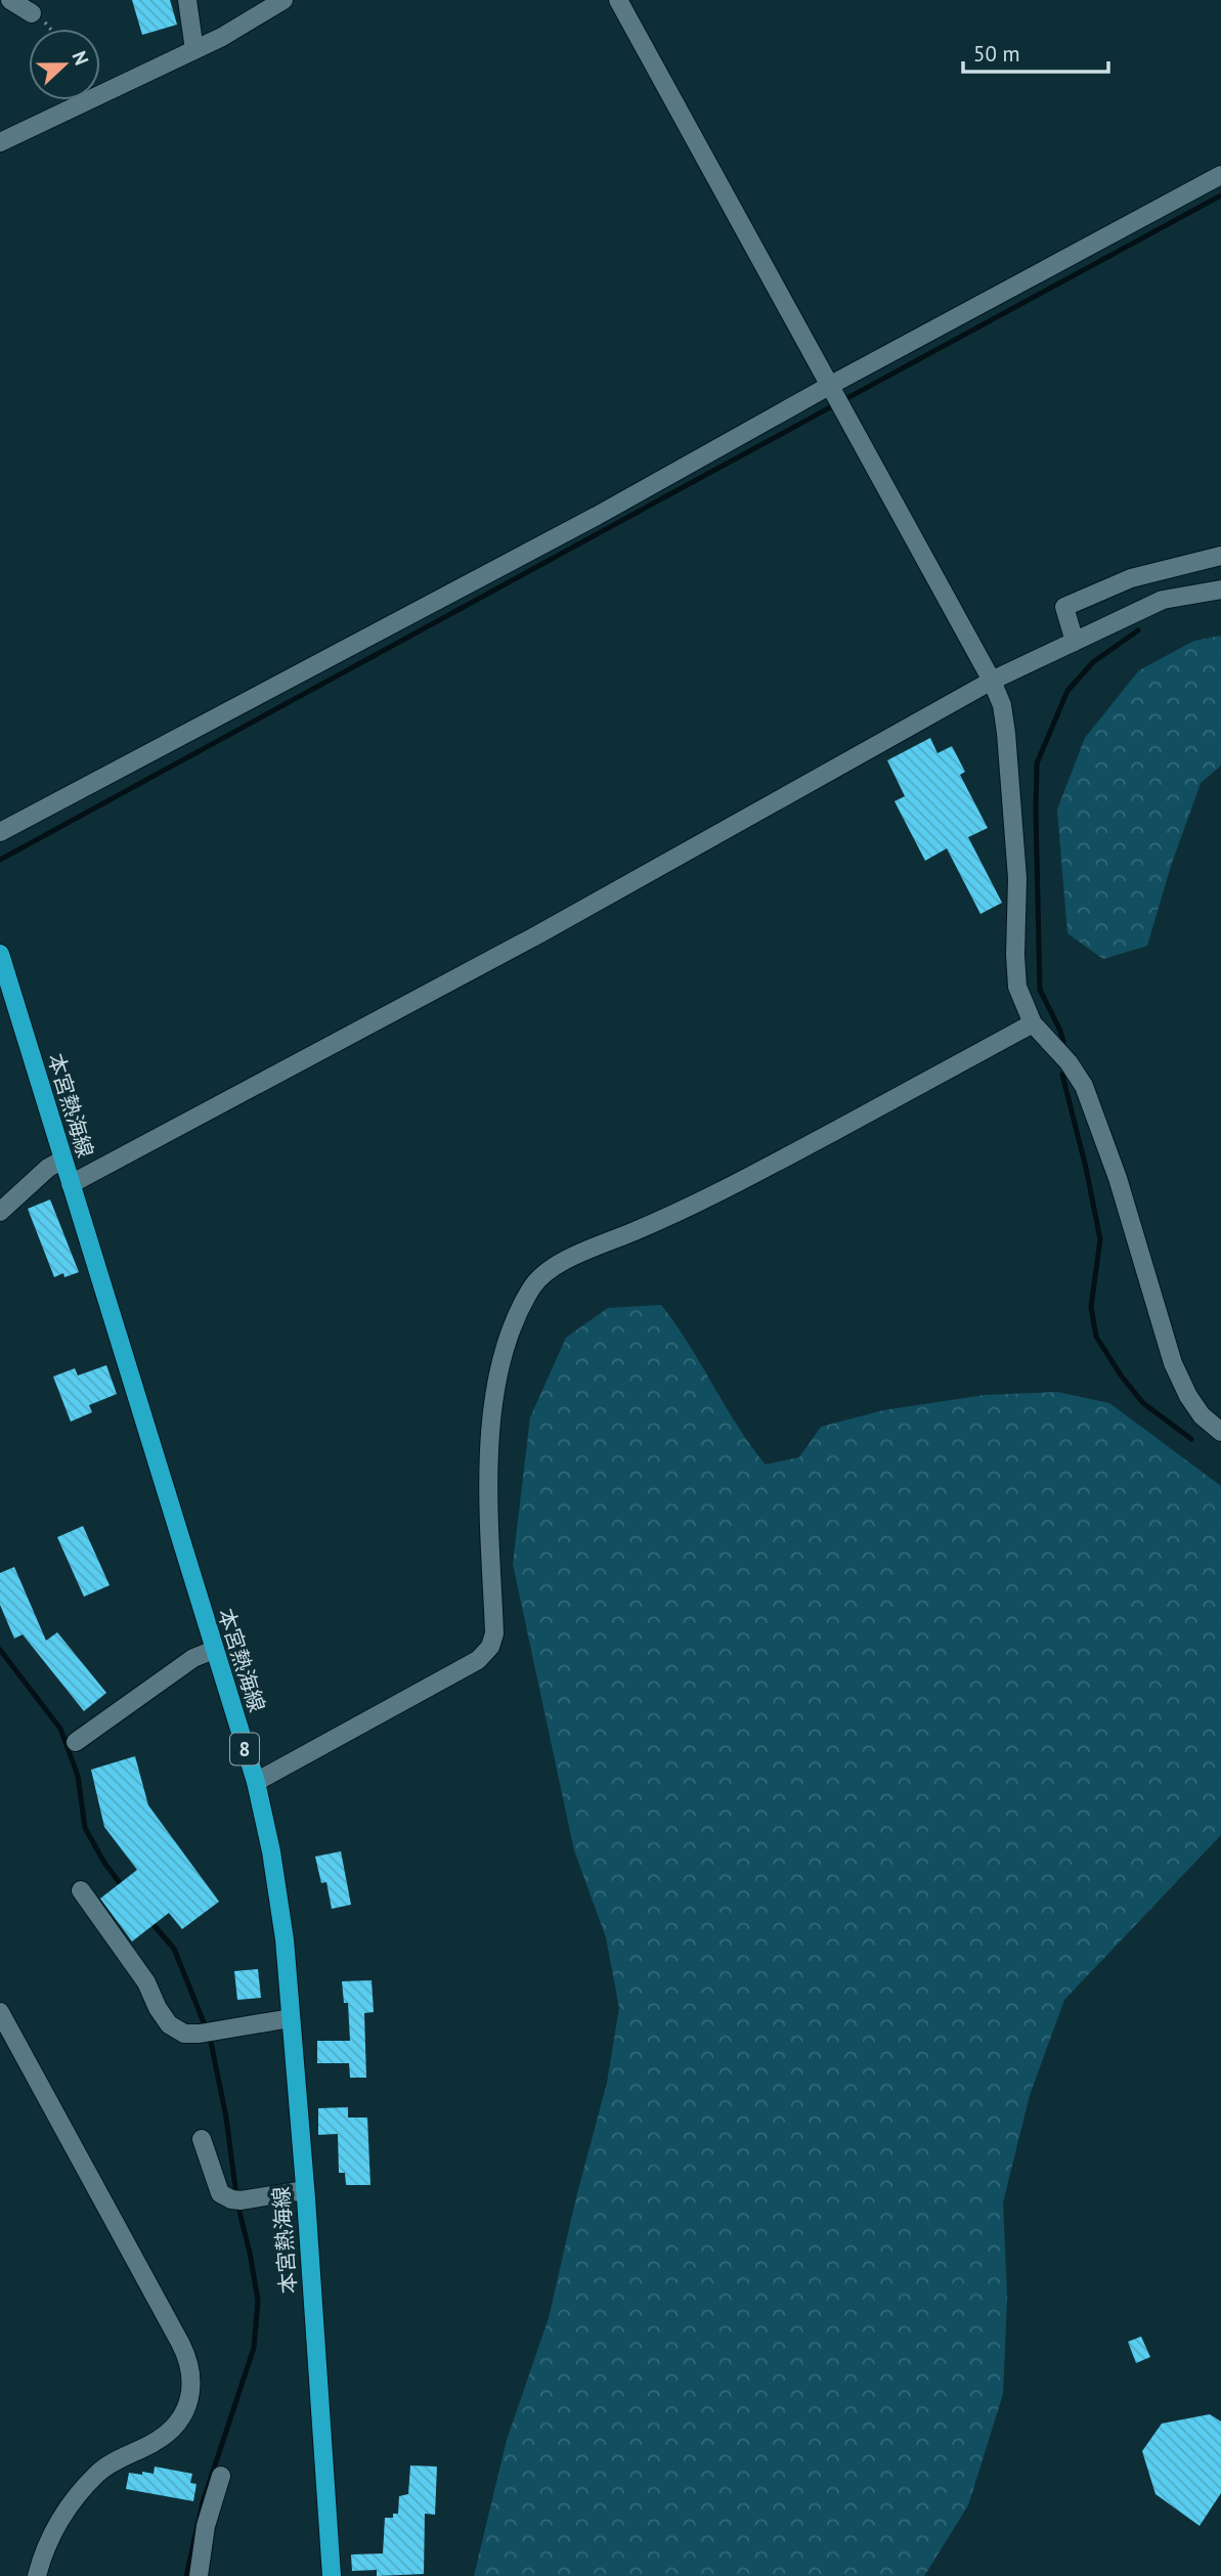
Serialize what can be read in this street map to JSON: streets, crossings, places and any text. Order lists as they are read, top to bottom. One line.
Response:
{"streets":{"main road":["本宮熱海線","8"]},"scale_bar":"50 m","north":"right"}
